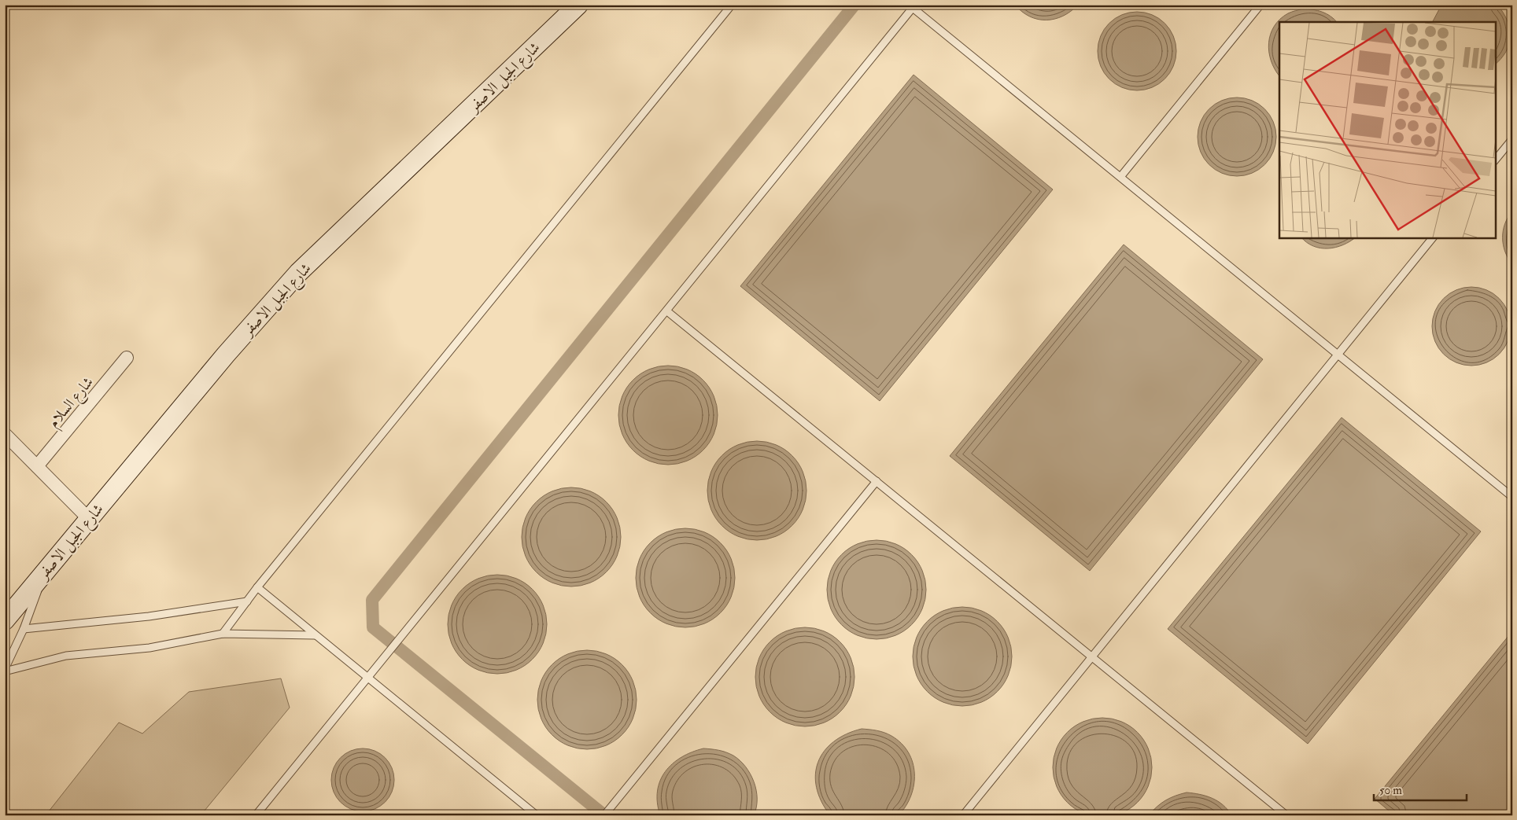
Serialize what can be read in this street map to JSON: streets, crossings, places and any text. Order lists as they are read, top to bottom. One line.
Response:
{"streets":{"street":["شارع الجبل الاصفر","شارع السلام"]},"scale_bar":"50 m"}
